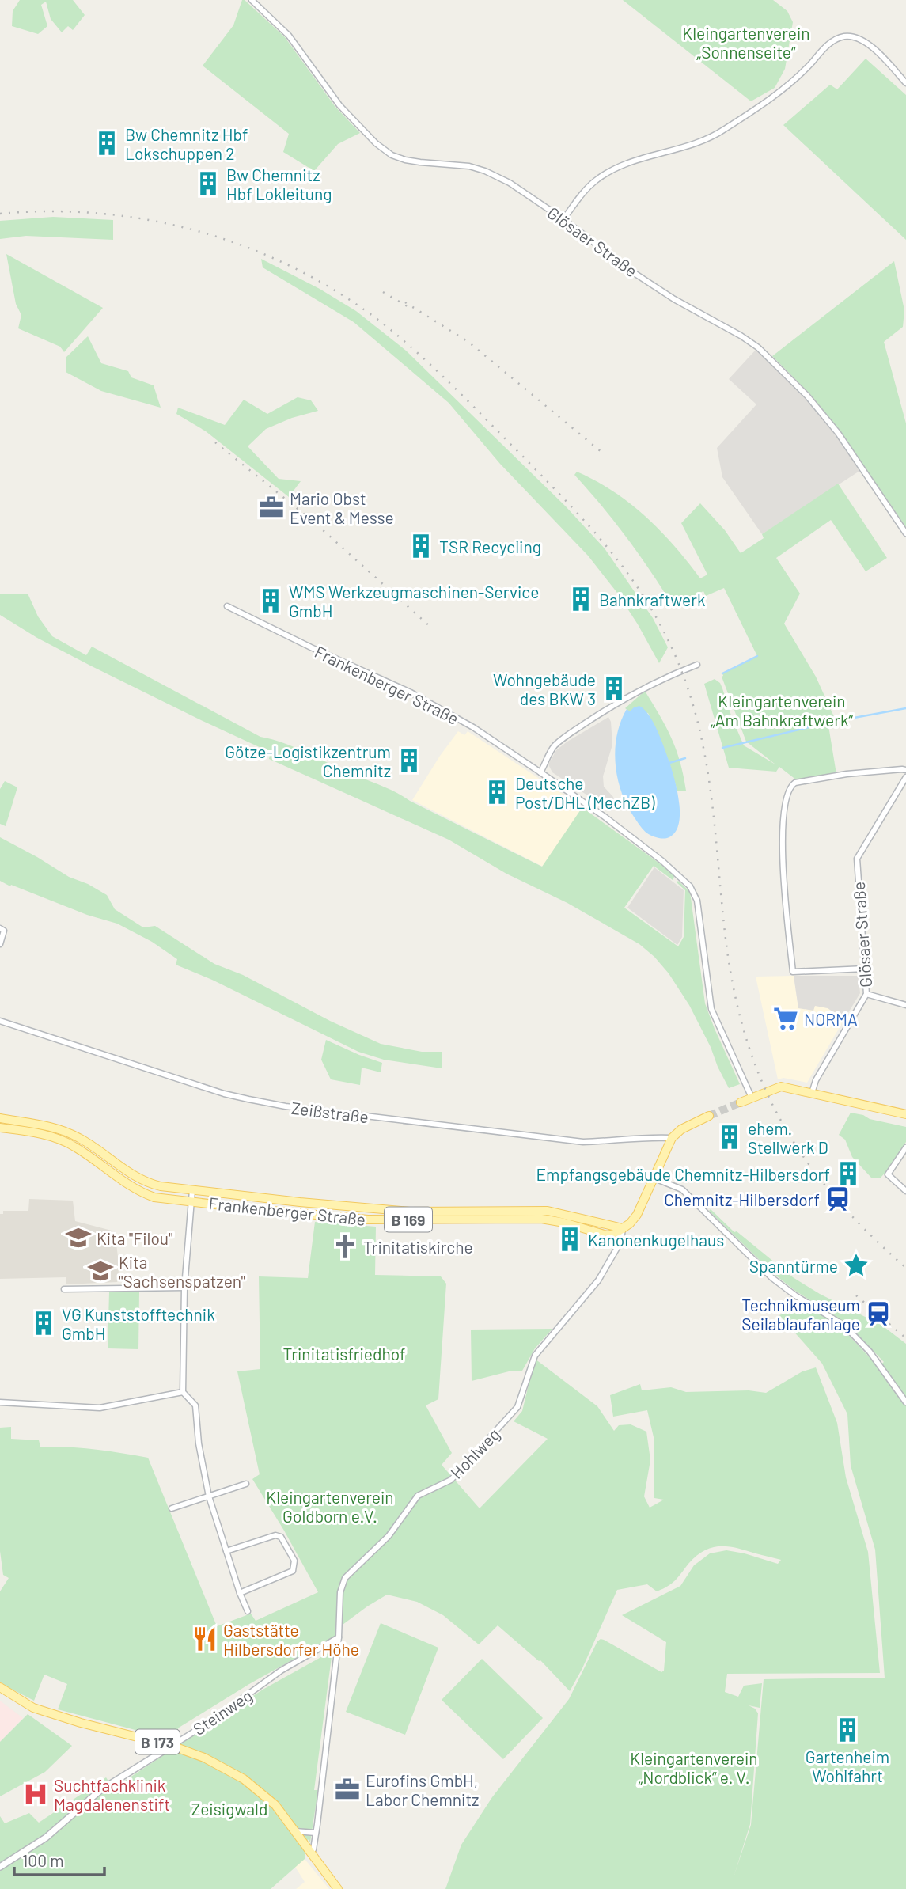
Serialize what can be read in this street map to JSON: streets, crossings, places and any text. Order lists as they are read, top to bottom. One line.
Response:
{"streets":{"main road":["Frankenberger Straße","B 169","B 173"],"street":["Glösaer Straße","Zeißstraße","Hohlweg","Steinweg"]},"crossings":[["Frankenberger Straße","Hohlweg"],["Hohlweg","Steinweg"],["Hohlweg","B 173"],["Steinweg","B 173"]],"parks":["Kleingartenverein „Sonnenseite“","Kleingartenverein „Am Bahnkraftwerk“","Trinitatisfriedhof","Kleingartenverein Goldborn e.V.","Kleingartenverein „Nordblick“ e. V.","Zeisigwald"],"places":{"building":["Bw Chemnitz Hbf Lokschuppen 2","Bw Chemnitz Hbf Lokleitung","TSR Recycling","Bahnkraftwerk","WMS Werkzeugmaschinen-Service GmbH","Wohngebäude des BKW 3","Götze-Logistikzentrum Chemnitz","Deutsche Post/DHL (MechZB)","ehem. Stellwerk D","Empfangsgebäude Chemnitz-Hilbersdorf","Kanonenkugelhaus","VG Kunststofftechnik GmbH","Gartenheim Wohlfahrt"],"office":["Mario Obst Event & Messe","Eurofins GmbH, Labor Chemnitz"],"supermarket":["NORMA"],"station":["Chemnitz-Hilbersdorf","Technikmuseum Seilablaufanlage"],"school or university":["Kita \"Filou\"","Kita \"Sachsenspatzen\""],"church":["Trinitatiskirche"],"place":["Spanntürme"],"restaurant":["Gaststätte Hilbersdorfer Höhe"],"hospital":["Suchtfachklinik Magdalenenstift"]},"scale_bar":"100 m"}
